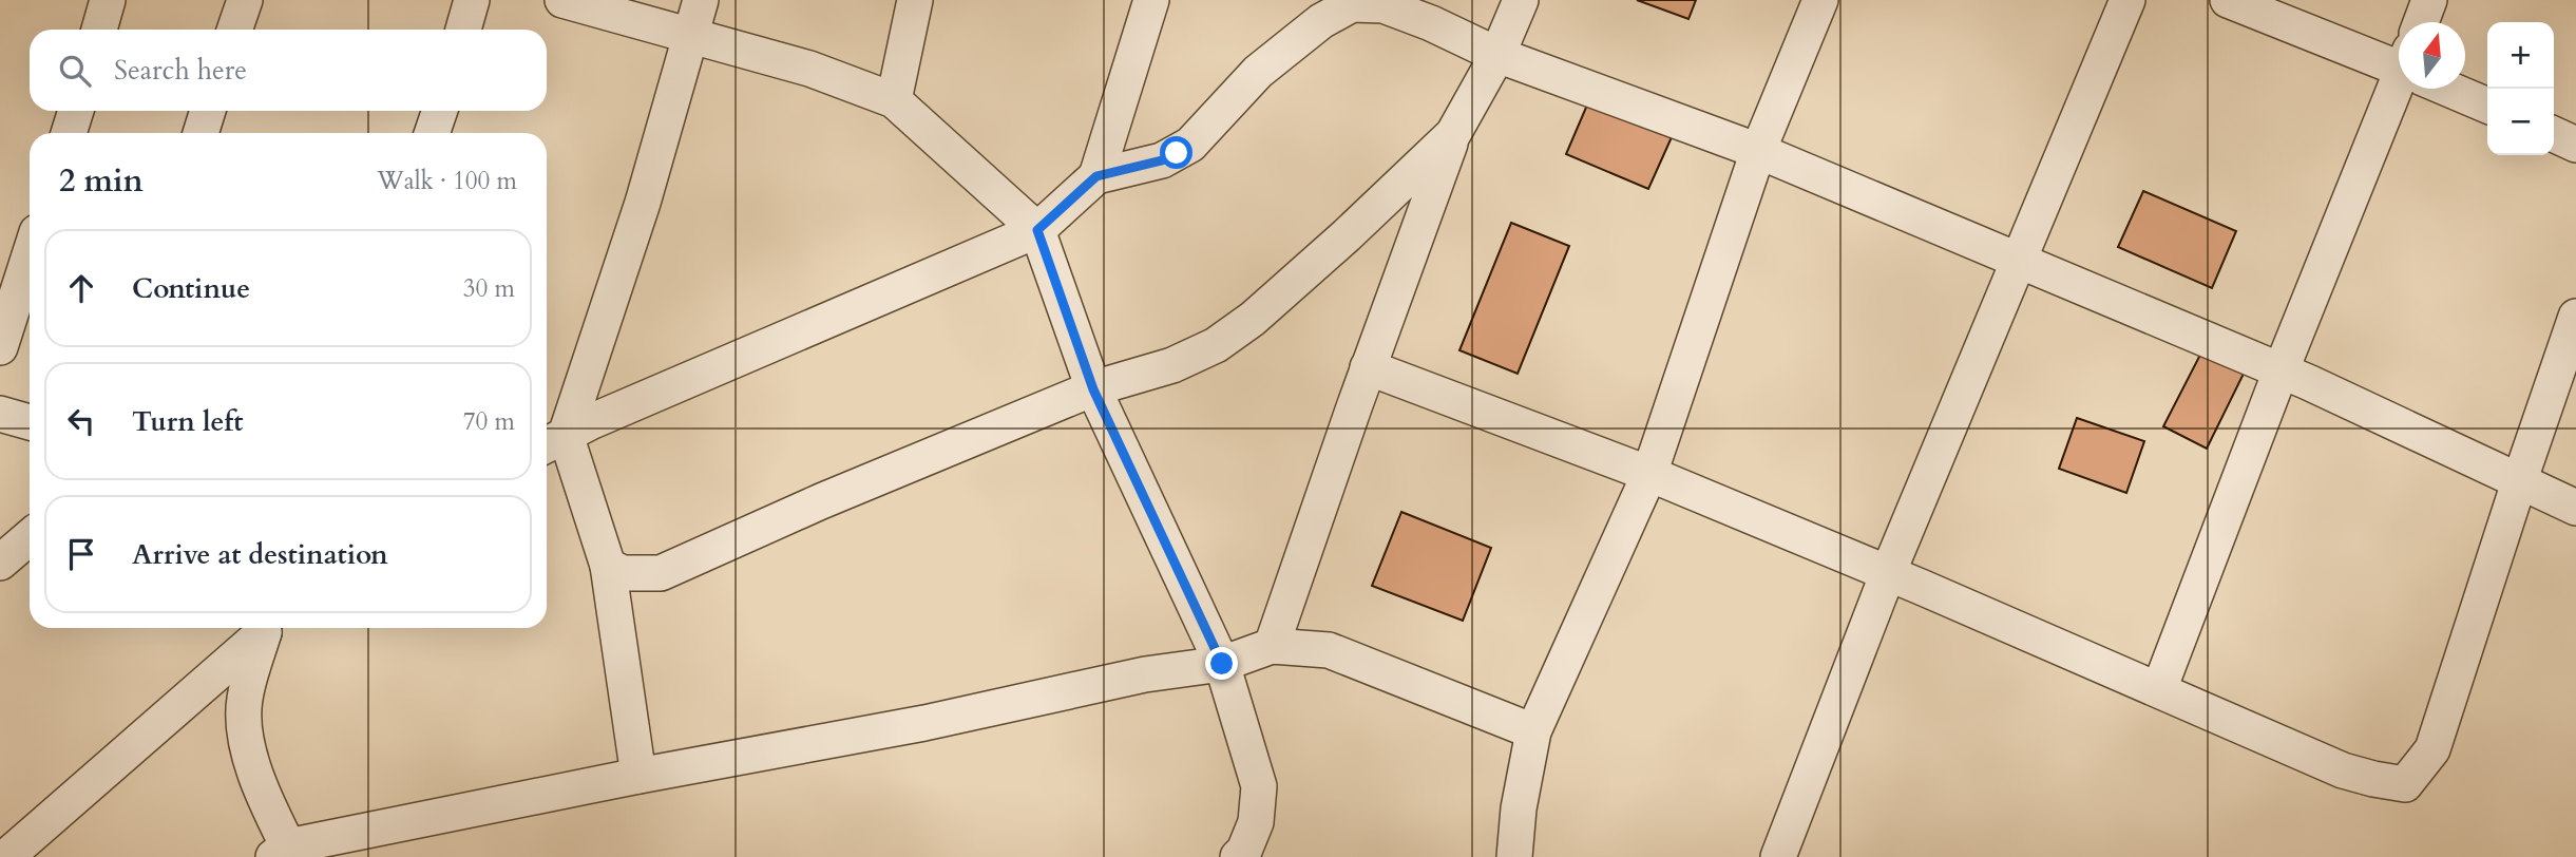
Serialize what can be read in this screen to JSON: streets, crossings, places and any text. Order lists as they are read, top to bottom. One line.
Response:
{"north":"top","page":{"map_buttons":["+","−"],"search":"Search here","heading":["2 min","Walk · 100 m"],"list":[["Continue","30 m"],["Turn left","70 m"],"Arrive at destination"]}}
